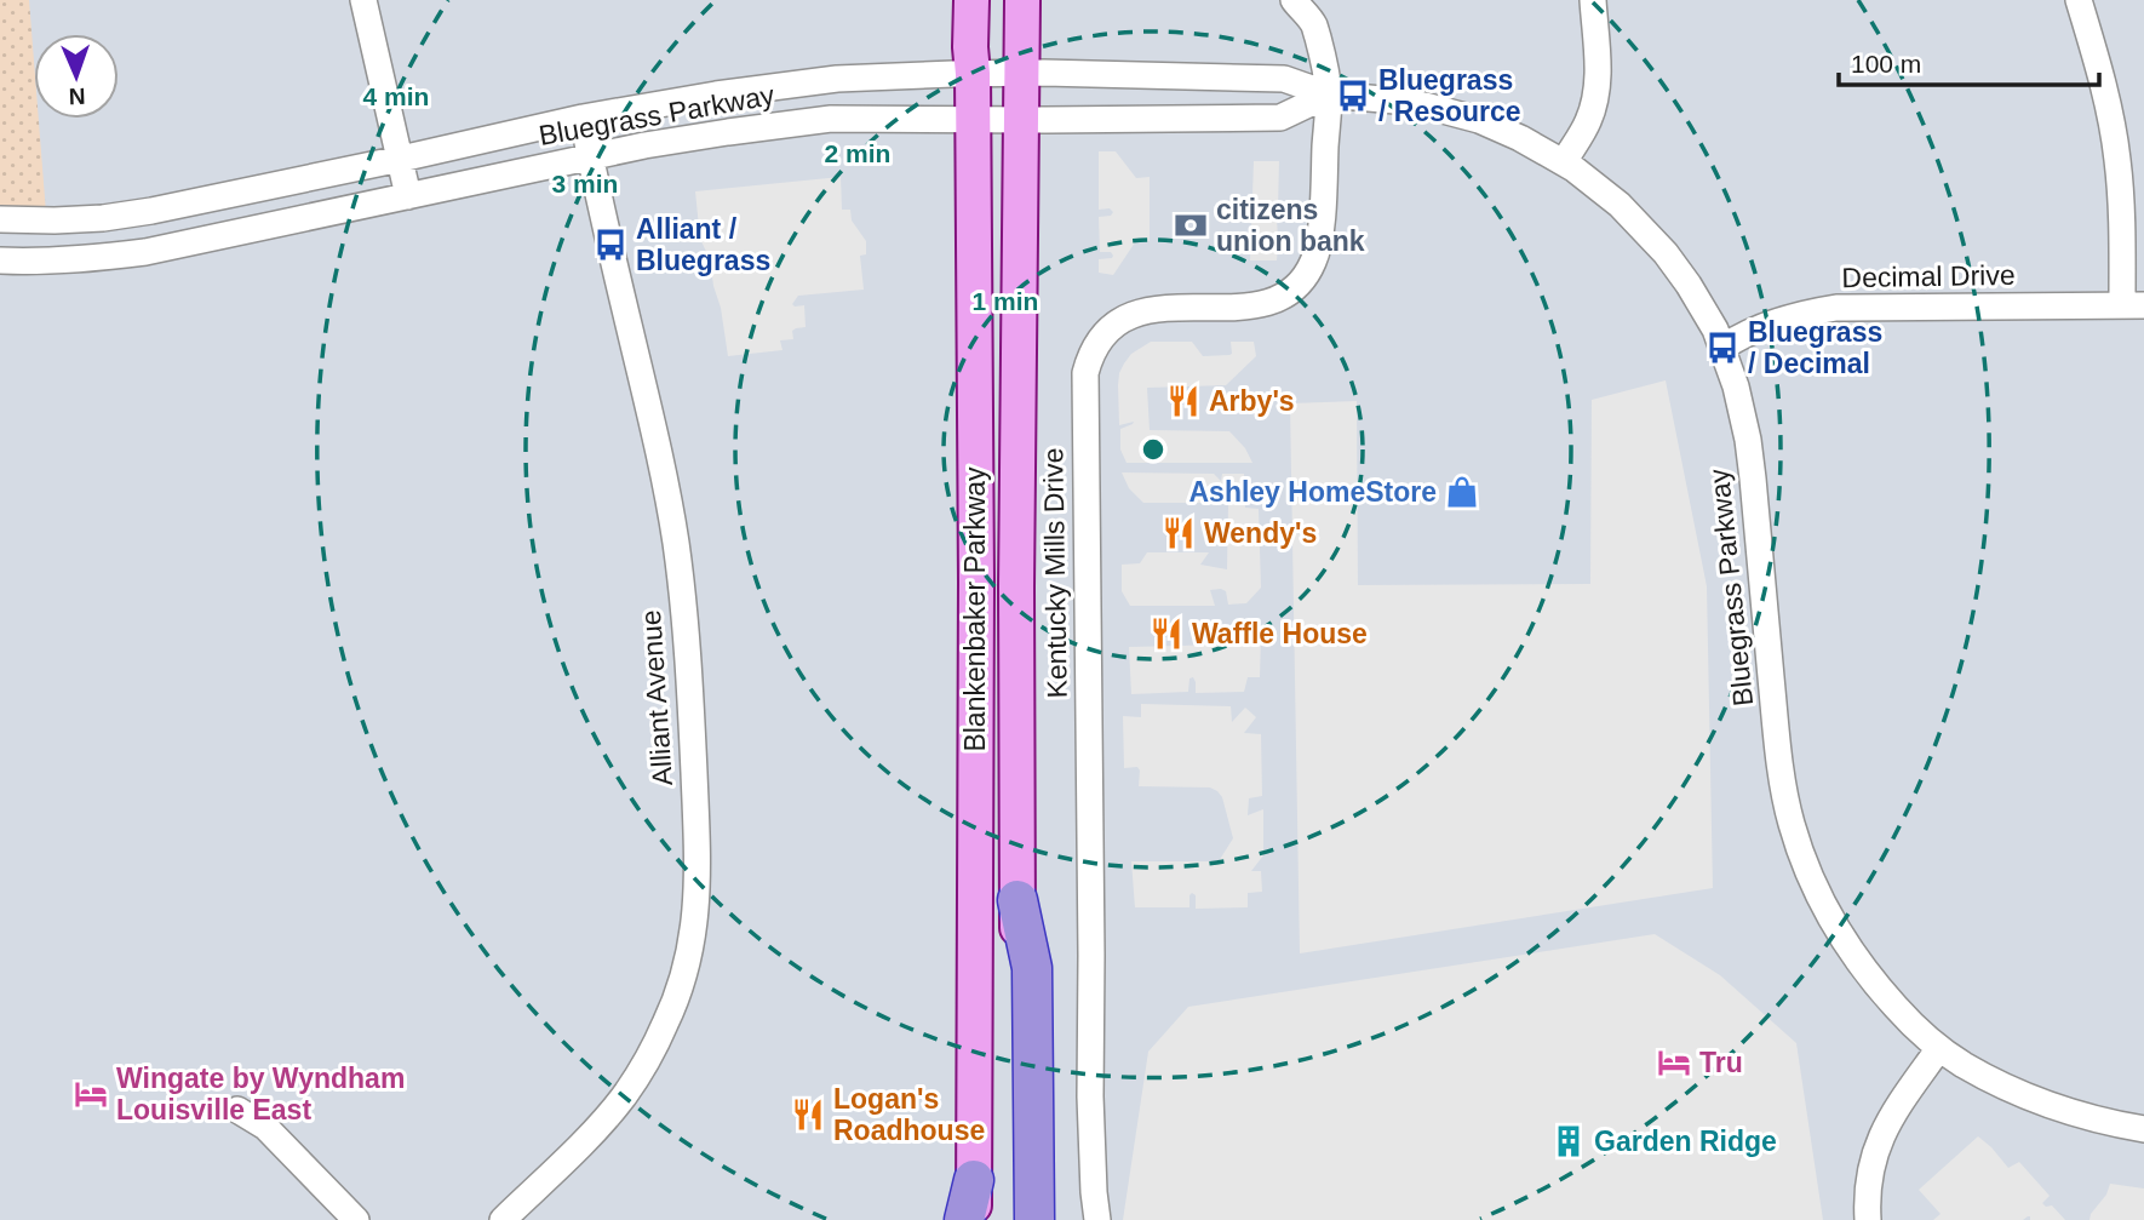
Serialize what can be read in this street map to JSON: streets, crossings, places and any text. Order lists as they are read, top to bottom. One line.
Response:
{"streets":{"main road":["Blankenbaker Parkway"],"street":["Bluegrass Parkway","Decimal Drive","Kentucky Mills Drive","Alliant Avenue"]},"crossings":[["Bluegrass Parkway","Decimal Drive"],["Bluegrass Parkway","Kentucky Mills Drive"],["Bluegrass Parkway","Blankenbaker Parkway"],["Bluegrass Parkway","Alliant Avenue"]],"places":{"bus stop":["Bluegrass / Resource","Alliant / Bluegrass","Bluegrass / Decimal"],"bank":["citizens union bank"],"restaurant":["Arby's","Wendy's","Waffle House","Logan's Roadhouse"],"shop":["Ashley HomeStore"],"hotel":["Tru","Wingate by Wyndham Louisville East"],"building":["Garden Ridge"]},"scale_bar":"100 m","north":"bottom","rings":["4 min","2 min","3 min","1 min"]}
